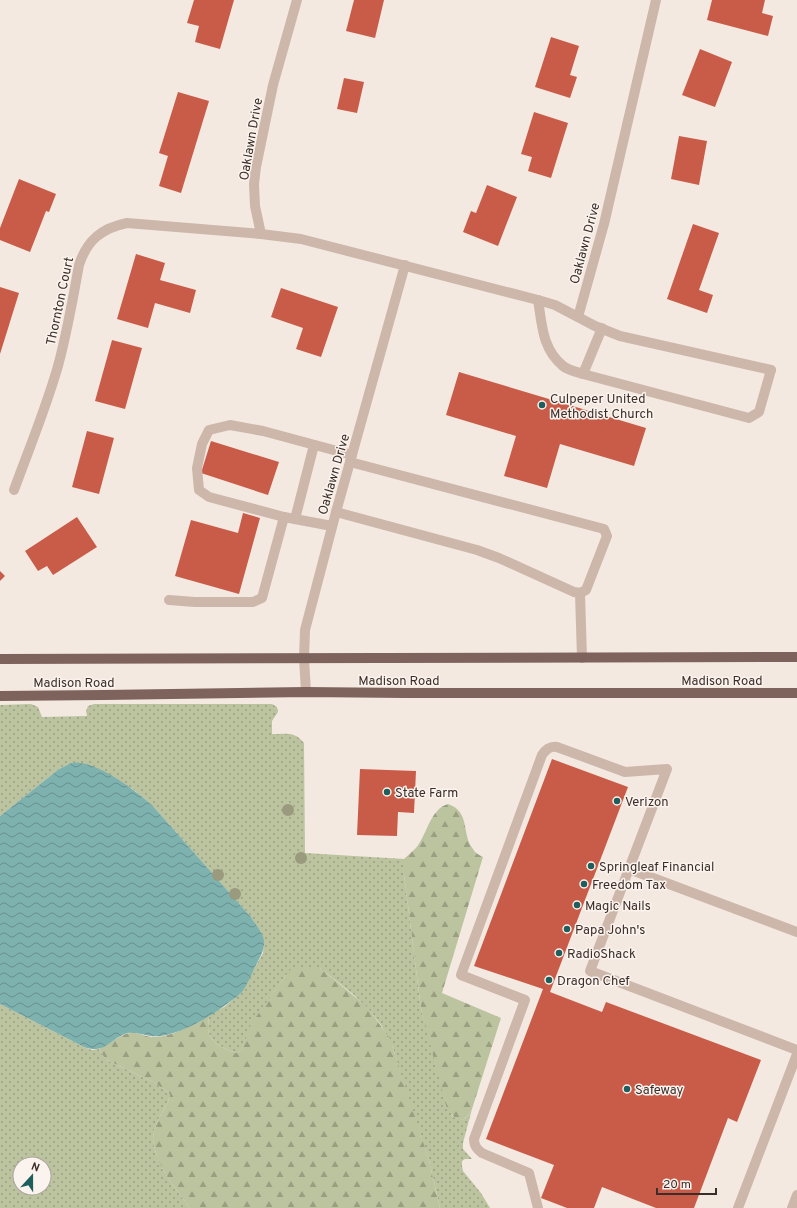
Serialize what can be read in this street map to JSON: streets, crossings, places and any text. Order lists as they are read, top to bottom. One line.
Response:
{"streets":{"main road":["Madison Road"],"street":["Oaklawn Drive","Thornton Court"]},"crossings":[["Oaklawn Drive","Thornton Court"],["Oaklawn Drive","Madison Road"]],"places":["Culpeper United Methodist Church","State Farm","Verizon","Springleaf Financial","Freedom Tax","Magic Nails","Papa John's","RadioShack","Dragon Chef","Safeway"],"scale_bar":"20 m","north":"top"}
